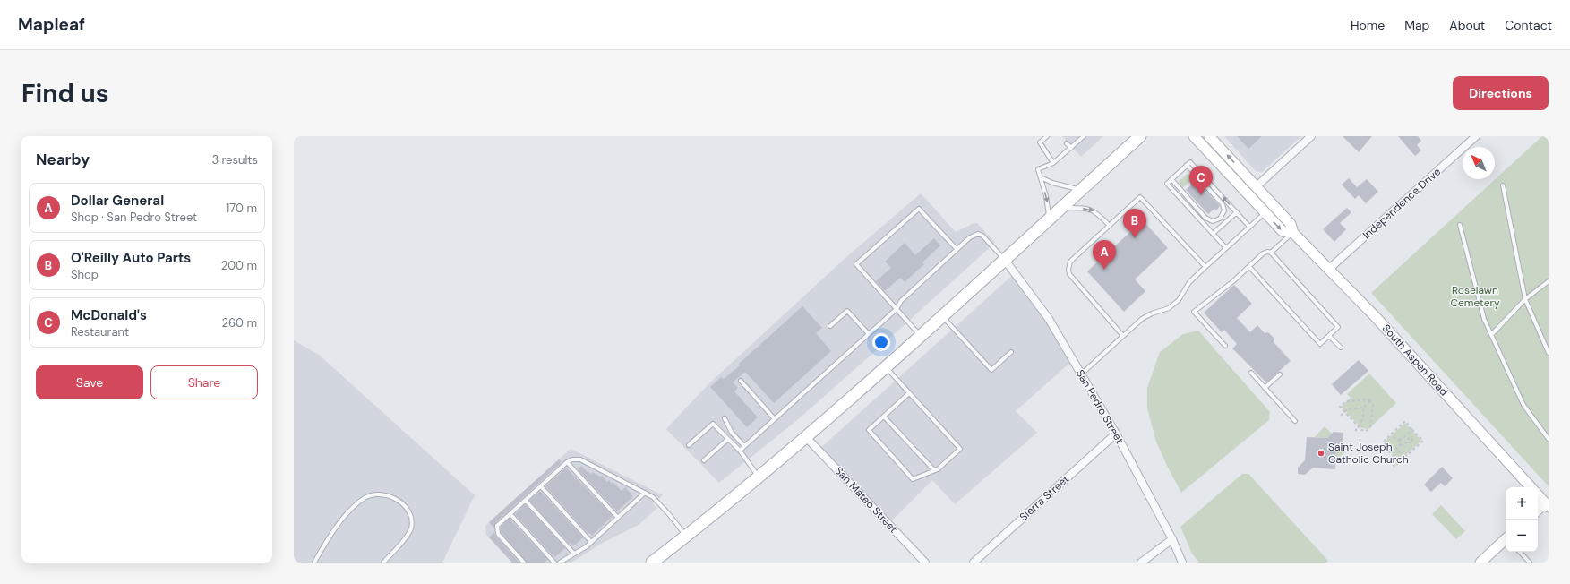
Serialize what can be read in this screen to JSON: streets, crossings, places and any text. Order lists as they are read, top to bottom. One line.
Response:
{"streets":{"street":["Independence Drive","South Aspen Road","San Pedro Street","Sierra Street","San Mateo Street"]},"crossings":[["Independence Drive","South Aspen Road"],["San Pedro Street","Sierra Street"]],"parks":["Roselawn Cemetery"],"places":["Saint Joseph Catholic Church"],"north":"top left","page":{"header":"Mapleaf","nav":["Home","Map","About","Contact"],"buttons":["Directions",["Save","Share"]],"title":"Find us","heading":["Nearby","3 results"],"pins":["C","B","A"],"list":[{"mark":"A","name":"Dollar General","note":"Shop · San Pedro Street","value":"170 m"},{"mark":"B","name":"O'Reilly Auto Parts","note":"Shop","value":"200 m"},{"mark":"C","name":"McDonald's","note":"Restaurant","value":"260 m"}],"map_buttons":["+","−"]}}
